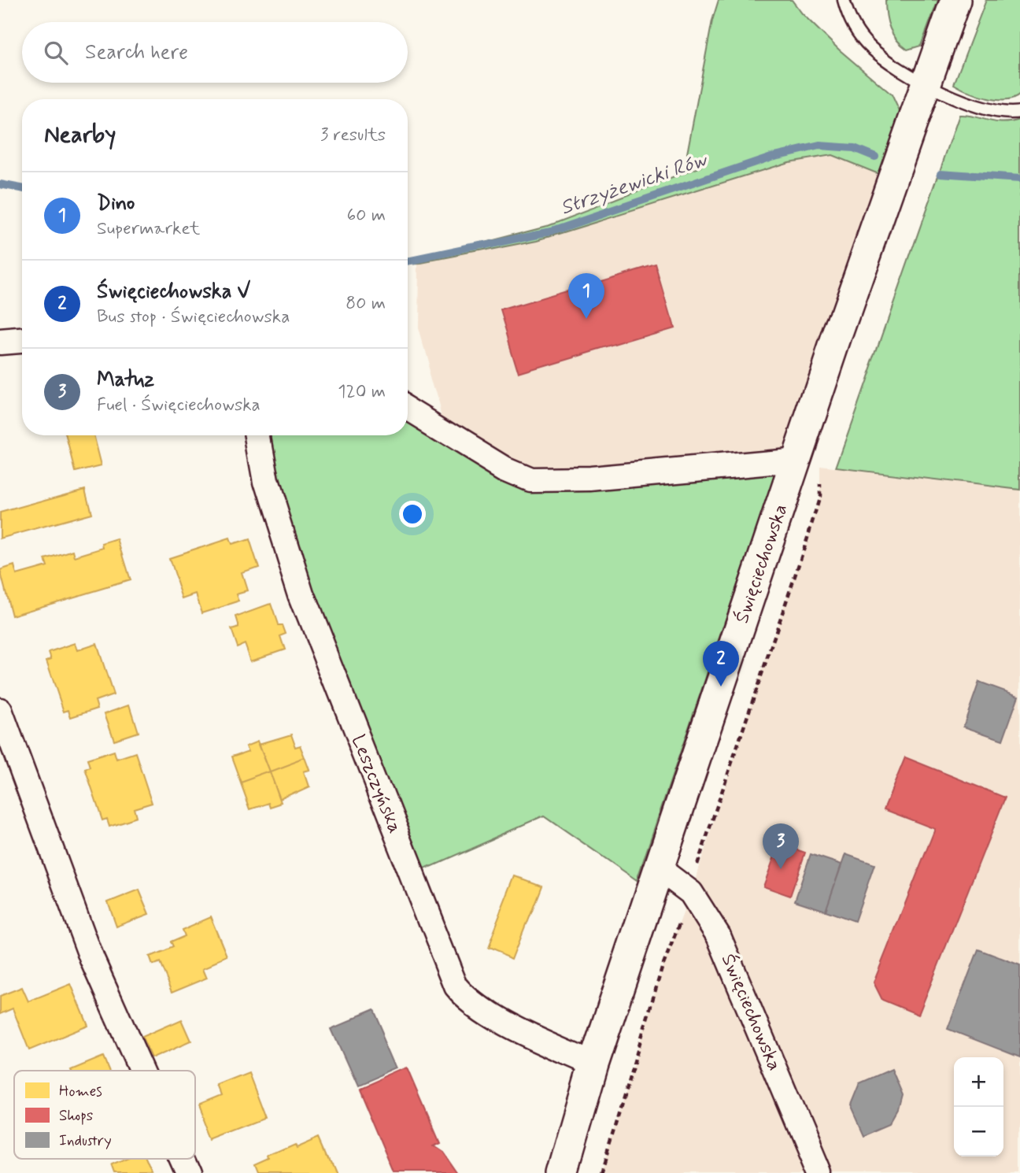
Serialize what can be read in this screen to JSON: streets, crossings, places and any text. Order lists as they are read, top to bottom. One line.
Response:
{"streets":{"street":["Święciechowska","Leszczyńska"]},"water":["Strzyżewicki Rów"],"legend":["Homes","Shops","Industry"],"page":{"search":"Search here","heading":["Nearby","3 results"],"list":[{"mark":"1","name":"Dino","note":"Supermarket","value":"60 m"},{"mark":"2","name":"Święciechowska V","note":"Bus stop · Święciechowska","value":"80 m"},{"mark":"3","name":"Matuz","note":"Fuel · Święciechowska","value":"120 m"}],"pins":["1","2","3"],"map_buttons":["+","−"]}}
